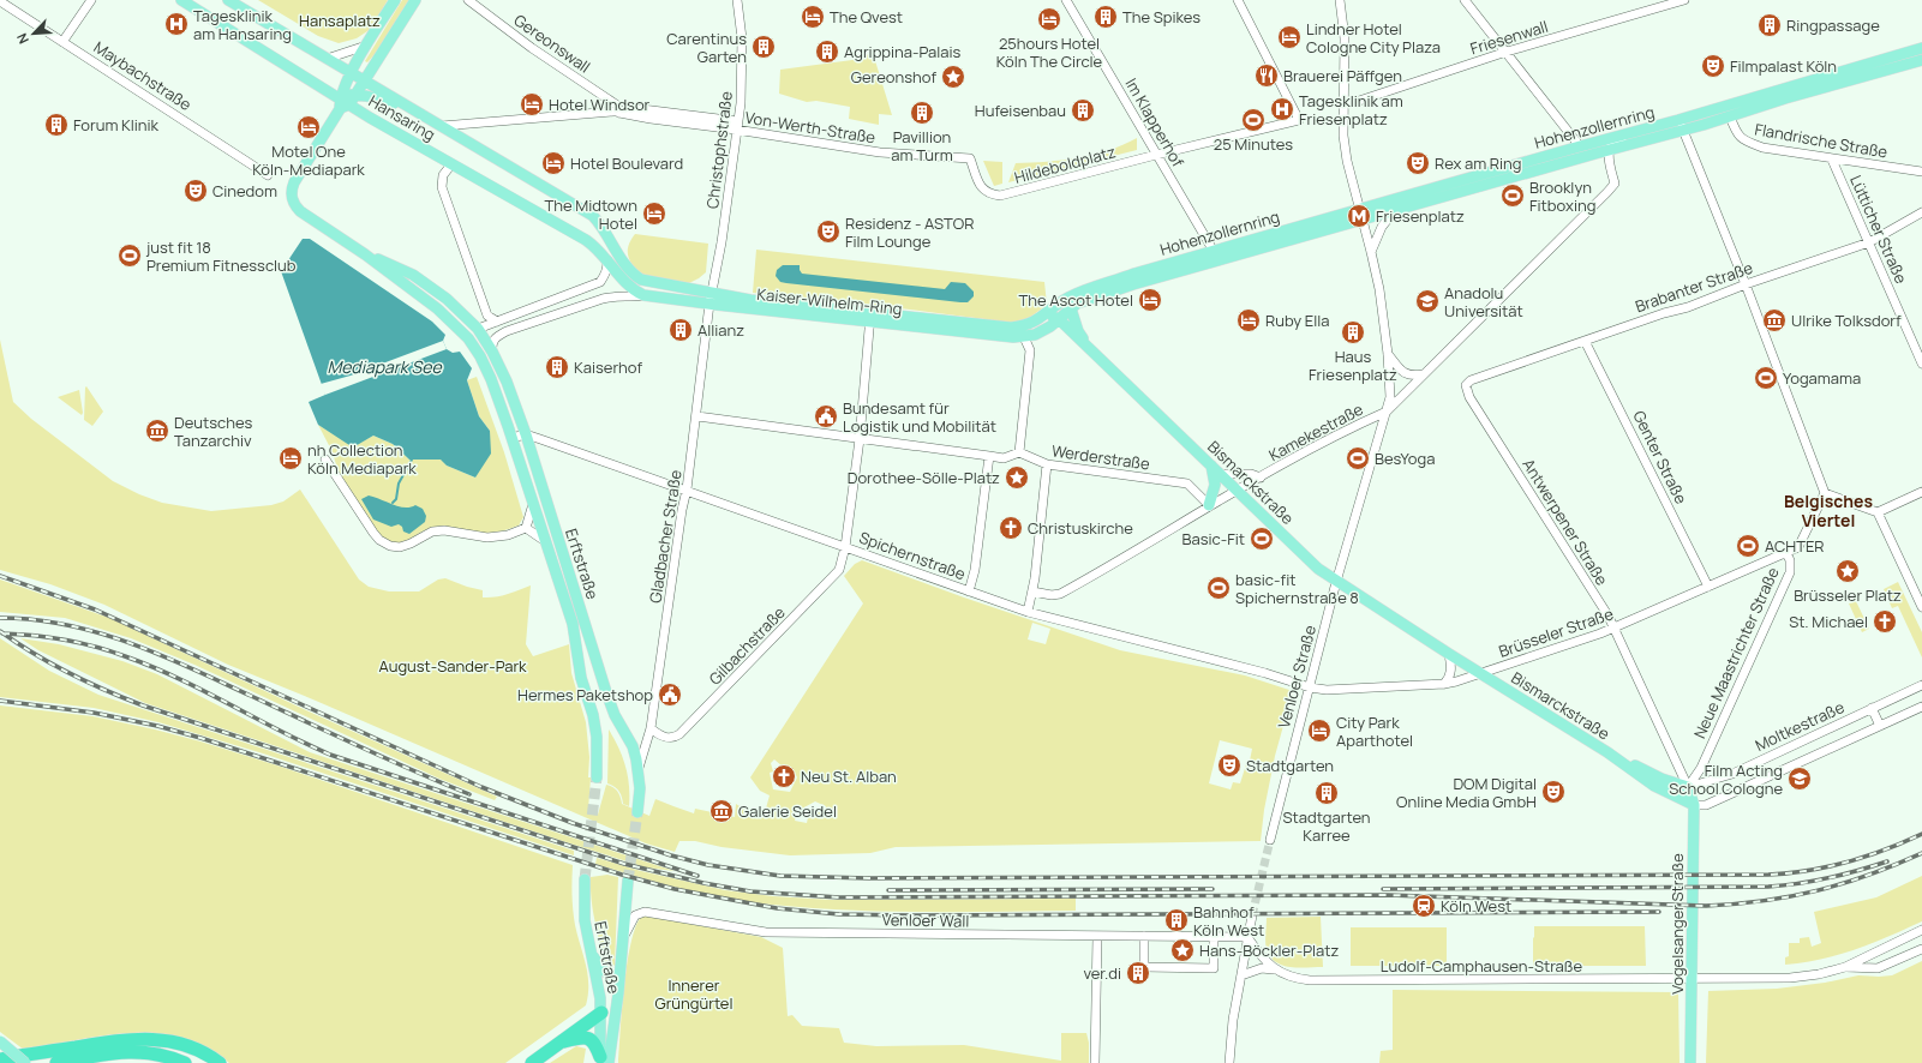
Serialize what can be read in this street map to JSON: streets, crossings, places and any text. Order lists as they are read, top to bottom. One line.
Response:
{"streets":{"main road":["Hansaring","Hohenzollernring","Kaiser-Wilhelm-Ring","Bismarckstraße","Erftstraße","Vogelsanger Straße"],"street":["Friesenwall","Gereonswall","Maybachstraße","Im Klapperhof","Von-Werth-Straße","Flandrische Straße","Christophstraße","Hildeboldplatz","Lütticher Straße","Brabanter Straße","Kamekestraße","Werderstraße","Genter Straße","Antwerpener Straße","Gladbacher Straße","Spichernstraße","Brüsseler Straße","Gilbachstraße","Neue Maastrichter Straße","Venloer Straße","Moltkestraße","Venloer Wall","Ludolf-Camphausen-Straße"]},"crossings":[["Gereonswall","Von-Werth-Straße"],["Hansaring","Von-Werth-Straße"],["Hansaring","Kaiser-Wilhelm-Ring"],["Im Klapperhof","Hohenzollernring"],["Im Klapperhof","Hildeboldplatz"],["Von-Werth-Straße","Christophstraße"],["Von-Werth-Straße","Hildeboldplatz"],["Hohenzollernring","Flandrische Straße"],["Hohenzollernring","Kaiser-Wilhelm-Ring"],["Hohenzollernring","Bismarckstraße"],["Flandrische Straße","Lütticher Straße"],["Christophstraße","Kaiser-Wilhelm-Ring"],["Christophstraße","Gladbacher Straße"],["Lütticher Straße","Brabanter Straße"],["Brabanter Straße","Genter Straße"],["Brabanter Straße","Antwerpener Straße"],["Kaiser-Wilhelm-Ring","Bismarckstraße"],["Kaiser-Wilhelm-Ring","Gladbacher Straße"],["Kaiser-Wilhelm-Ring","Gilbachstraße"],["Kamekestraße","Werderstraße"],["Kamekestraße","Bismarckstraße"],["Kamekestraße","Venloer Straße"],["Genter Straße","Brüsseler Straße"],["Bismarckstraße","Antwerpener Straße"],["Bismarckstraße","Brüsseler Straße"],["Bismarckstraße","Neue Maastrichter Straße"],["Bismarckstraße","Venloer Straße"],["Bismarckstraße","Moltkestraße"],["Bismarckstraße","Vogelsanger Straße"],["Antwerpener Straße","Brüsseler Straße"],["Antwerpener Straße","Neue Maastrichter Straße"],["Antwerpener Straße","Moltkestraße"],["Antwerpener Straße","Vogelsanger Straße"],["Gladbacher Straße","Spichernstraße"],["Gladbacher Straße","Erftstraße"],["Gladbacher Straße","Gilbachstraße"],["Spichernstraße","Erftstraße"],["Spichernstraße","Brüsseler Straße"],["Spichernstraße","Gilbachstraße"],["Spichernstraße","Venloer Straße"],["Erftstraße","Venloer Wall"],["Brüsseler Straße","Neue Maastrichter Straße"],["Brüsseler Straße","Venloer Straße"],["Neue Maastrichter Straße","Moltkestraße"],["Neue Maastrichter Straße","Vogelsanger Straße"],["Moltkestraße","Vogelsanger Straße"],["Venloer Wall","Ludolf-Camphausen-Straße"],["Vogelsanger Straße","Ludolf-Camphausen-Straße"]],"districts":["Belgisches Viertel"],"water":["Mediapark See"],"parks":["Hansaplatz","August-Sander-Park","Innerer Grüngürtel"],"places":{"hotel":["The Qvest","25hours Hotel Köln The Circle","Lindner Hotel Cologne City Plaza","Hotel Windsor","Motel One Köln-Mediapark","Hotel Boulevard","The Midtown Hotel","The Ascot Hotel","Ruby Ella","nh Collection Köln Mediapark","City Park Aparthotel"],"building":["The Spikes","Ringpassage","Carentinus Garten","Agrippina-Palais","Hufeisenbau","Pavillion am Turm","Forum Klinik","Allianz","Haus Friesenplatz","Kaiserhof","Stadtgarten Karree","Bahnhof Köln West","ver.di"],"hospital":["Tagesklinik am Hansaring","Tagesklinik am Friesenplatz"],"theatre":["Filmpalast Köln","Rex am Ring","Cinedom","Residenz - ASTOR Film Lounge","Stadtgarten","DOM Digital Online Media GmbH"],"restaurant":["Brauerei Päffgen"],"place":["Gereonshof","Dorothee-Sölle-Platz","Brüsseler Platz","Hans-Böckler-Platz"],"sports":["25 Minutes","Brooklyn Fitboxing","just fit 18 Premium Fitnessclub","Yogamama","BesYoga","Basic-Fit","ACHTER","basic-fit Spichernstraße 8"],"metro station":["Friesenplatz"],"school or university":["Anadolu Universität","Film Acting School Cologne"],"museum":["Ulrike Tolksdorf","Deutsches Tanzarchiv","Galerie Seidel"],"public building":["Bundesamt für Logistik und Mobilität","Hermes Paketshop"],"church":["Christuskirche","St. Michael","Neu St. Alban"],"station":["Köln West"]},"north":"bottom left"}
